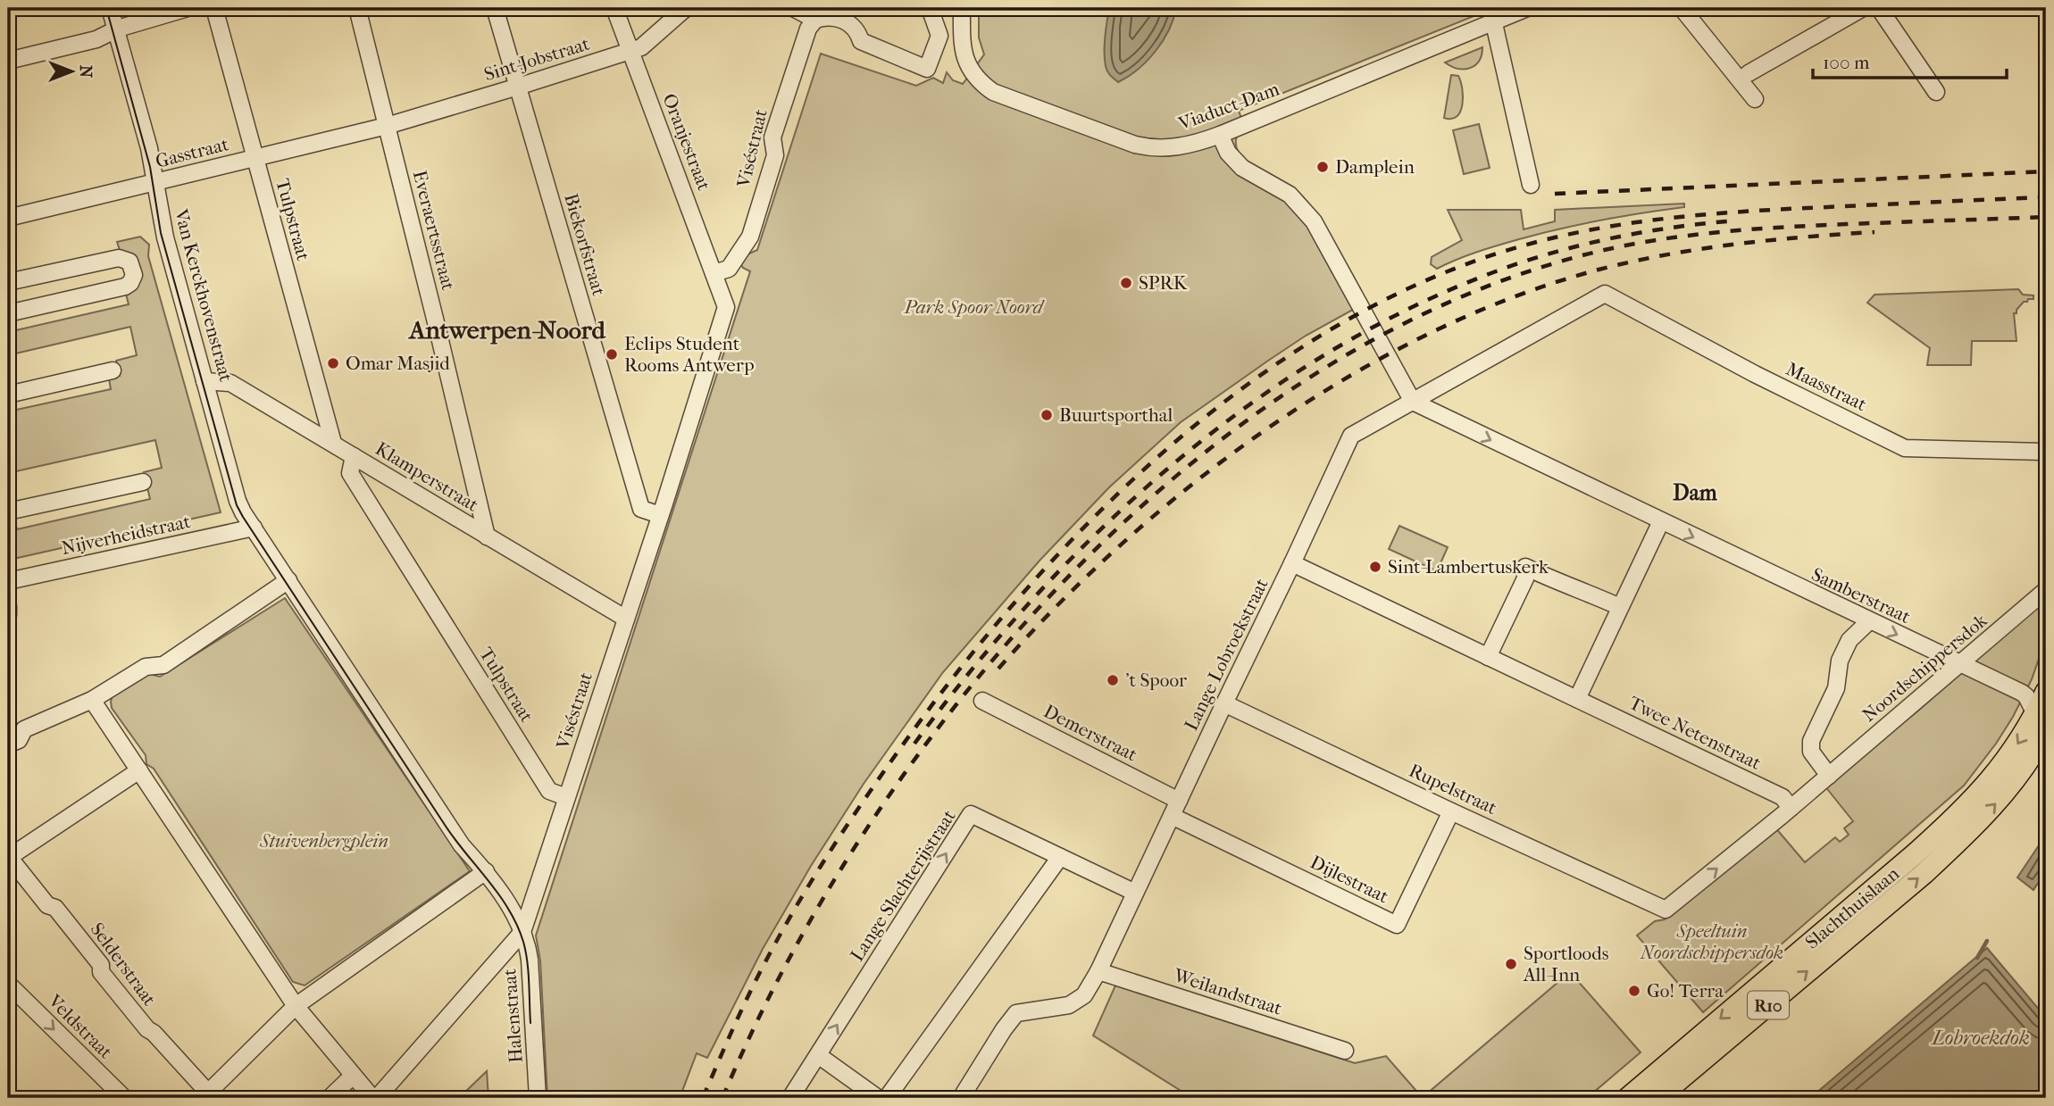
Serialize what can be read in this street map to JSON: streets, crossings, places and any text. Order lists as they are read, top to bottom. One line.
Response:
{"streets":{"main road":["Slachthuislaan","R10"],"street":["Sint-Jobstraat","Viaduct-Dam","Oranjestraat","Viséstraat","Gasstraat","Tulpstraat","Everaertsstraat","Biekorfstraat","Van Kerckhovenstraat","Maasstraat","Klamperstraat","Nijverheidstraat","Samberstraat","Lange Lobroekstraat","Noordschippersdok","Demerstraat","Twee Netenstraat","Rupelstraat","Dijlestraat","Lange Slachterijstraat","Selderstraat","Weilandstraat","Halenstraat","Veldstraat"]},"crossings":[["Sint-Jobstraat","Oranjestraat"],["Sint-Jobstraat","Gasstraat"],["Sint-Jobstraat","Everaertsstraat"],["Sint-Jobstraat","Biekorfstraat"],["Oranjestraat","Viséstraat"],["Viséstraat","Tulpstraat"],["Viséstraat","Biekorfstraat"],["Viséstraat","Klamperstraat"],["Viséstraat","Halenstraat"],["Gasstraat","Tulpstraat"],["Gasstraat","Everaertsstraat"],["Gasstraat","Van Kerckhovenstraat"],["Tulpstraat","Klamperstraat"],["Everaertsstraat","Klamperstraat"],["Van Kerckhovenstraat","Klamperstraat"],["Van Kerckhovenstraat","Nijverheidstraat"],["Maasstraat","Lange Lobroekstraat"],["Samberstraat","Lange Lobroekstraat"],["Samberstraat","Noordschippersdok"],["Samberstraat","Slachthuislaan"],["Lange Lobroekstraat","Demerstraat"],["Lange Lobroekstraat","Twee Netenstraat"],["Lange Lobroekstraat","Rupelstraat"],["Lange Lobroekstraat","Dijlestraat"],["Lange Lobroekstraat","Lange Slachterijstraat"],["Lange Lobroekstraat","Weilandstraat"],["Noordschippersdok","Twee Netenstraat"],["Noordschippersdok","Rupelstraat"],["Rupelstraat","Dijlestraat"]],"one_way":["Samberstraat","Veldstraat"],"districts":["Antwerpen-Noord","Dam"],"water":["Lobroekdok"],"parks":["Park Spoor Noord","Stuivenbergplein","Speeltuin Noordschippersdok"],"places":["Damplein","SPRK","Eclips Student Rooms Antwerp","Omar Masjid","Buurtsporthal","Sint-Lambertuskerk","'t Spoor","Sportloods All-Inn","Go! Terra"],"scale_bar":"100 m","north":"right"}
